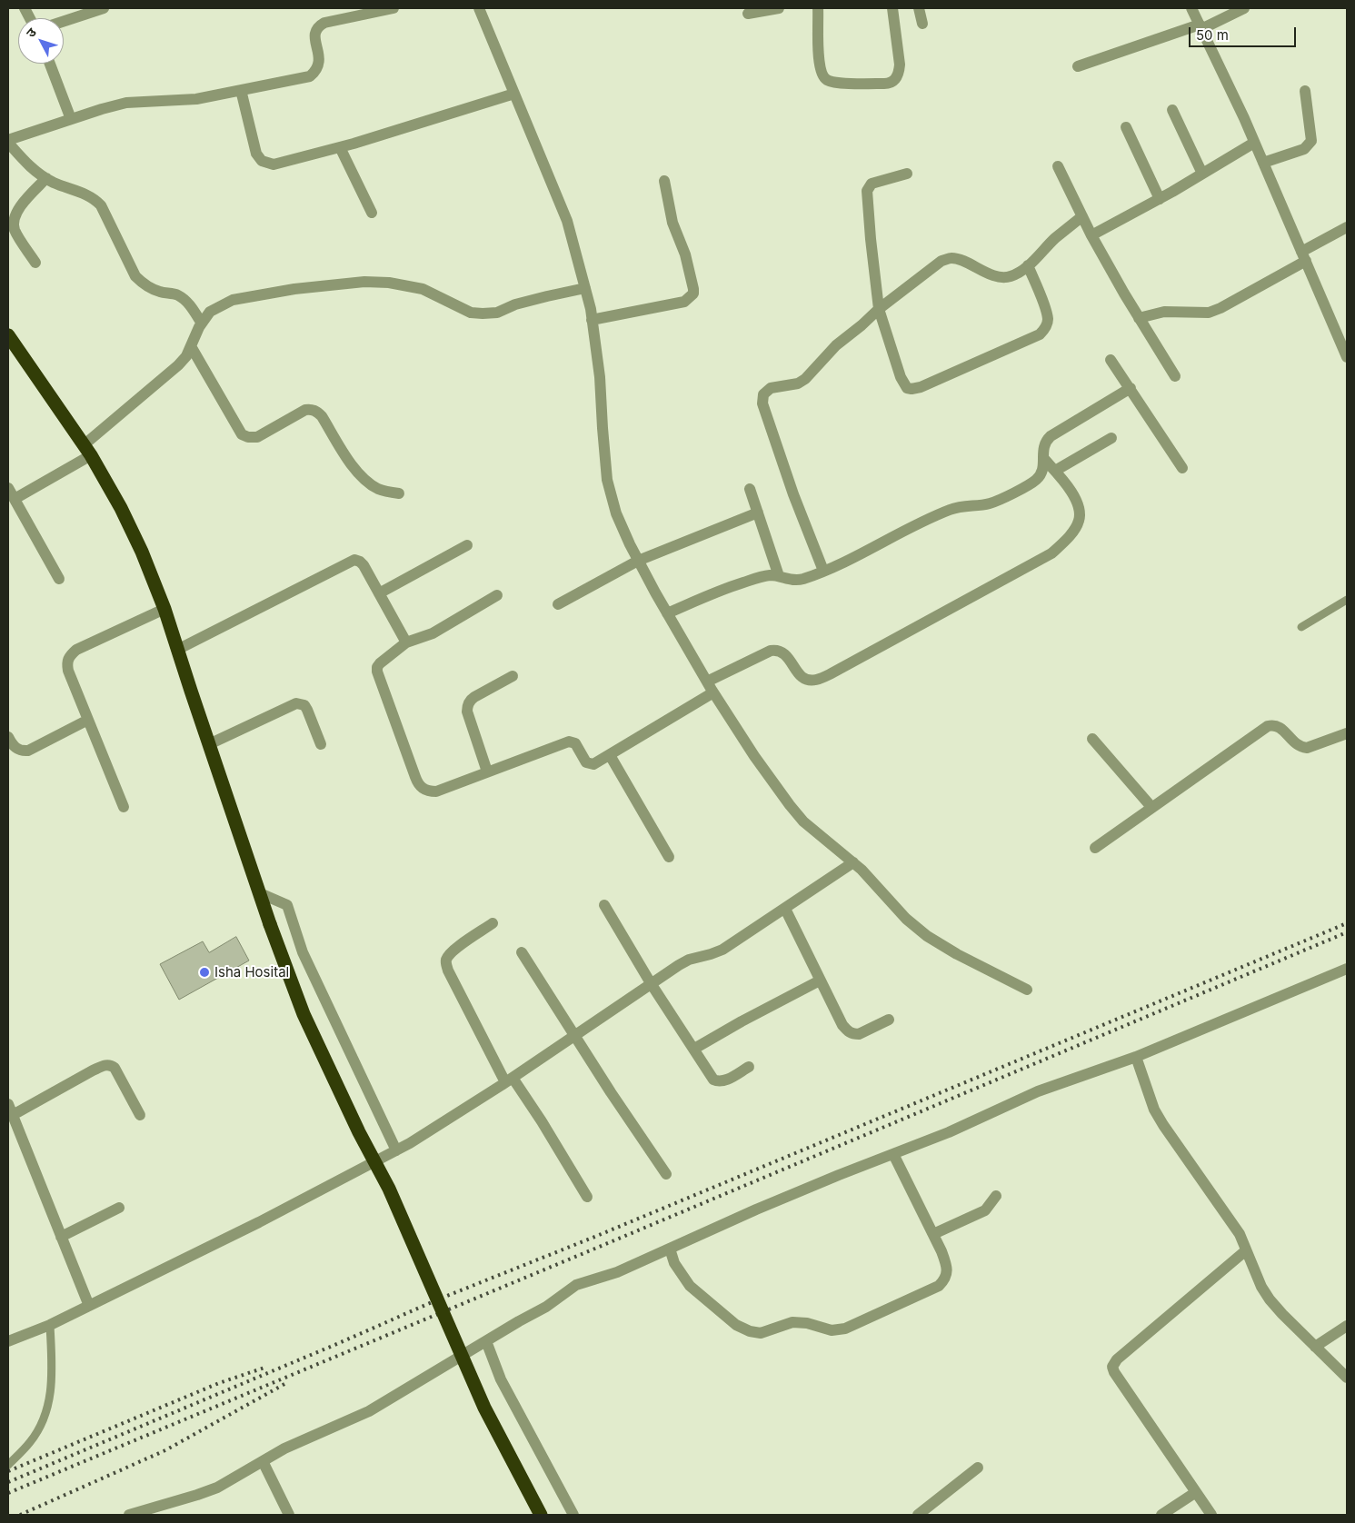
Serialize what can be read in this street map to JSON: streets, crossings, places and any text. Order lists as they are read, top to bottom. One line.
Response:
{"places":["Isha Hosital"],"scale_bar":"50 m","north":"top left"}
